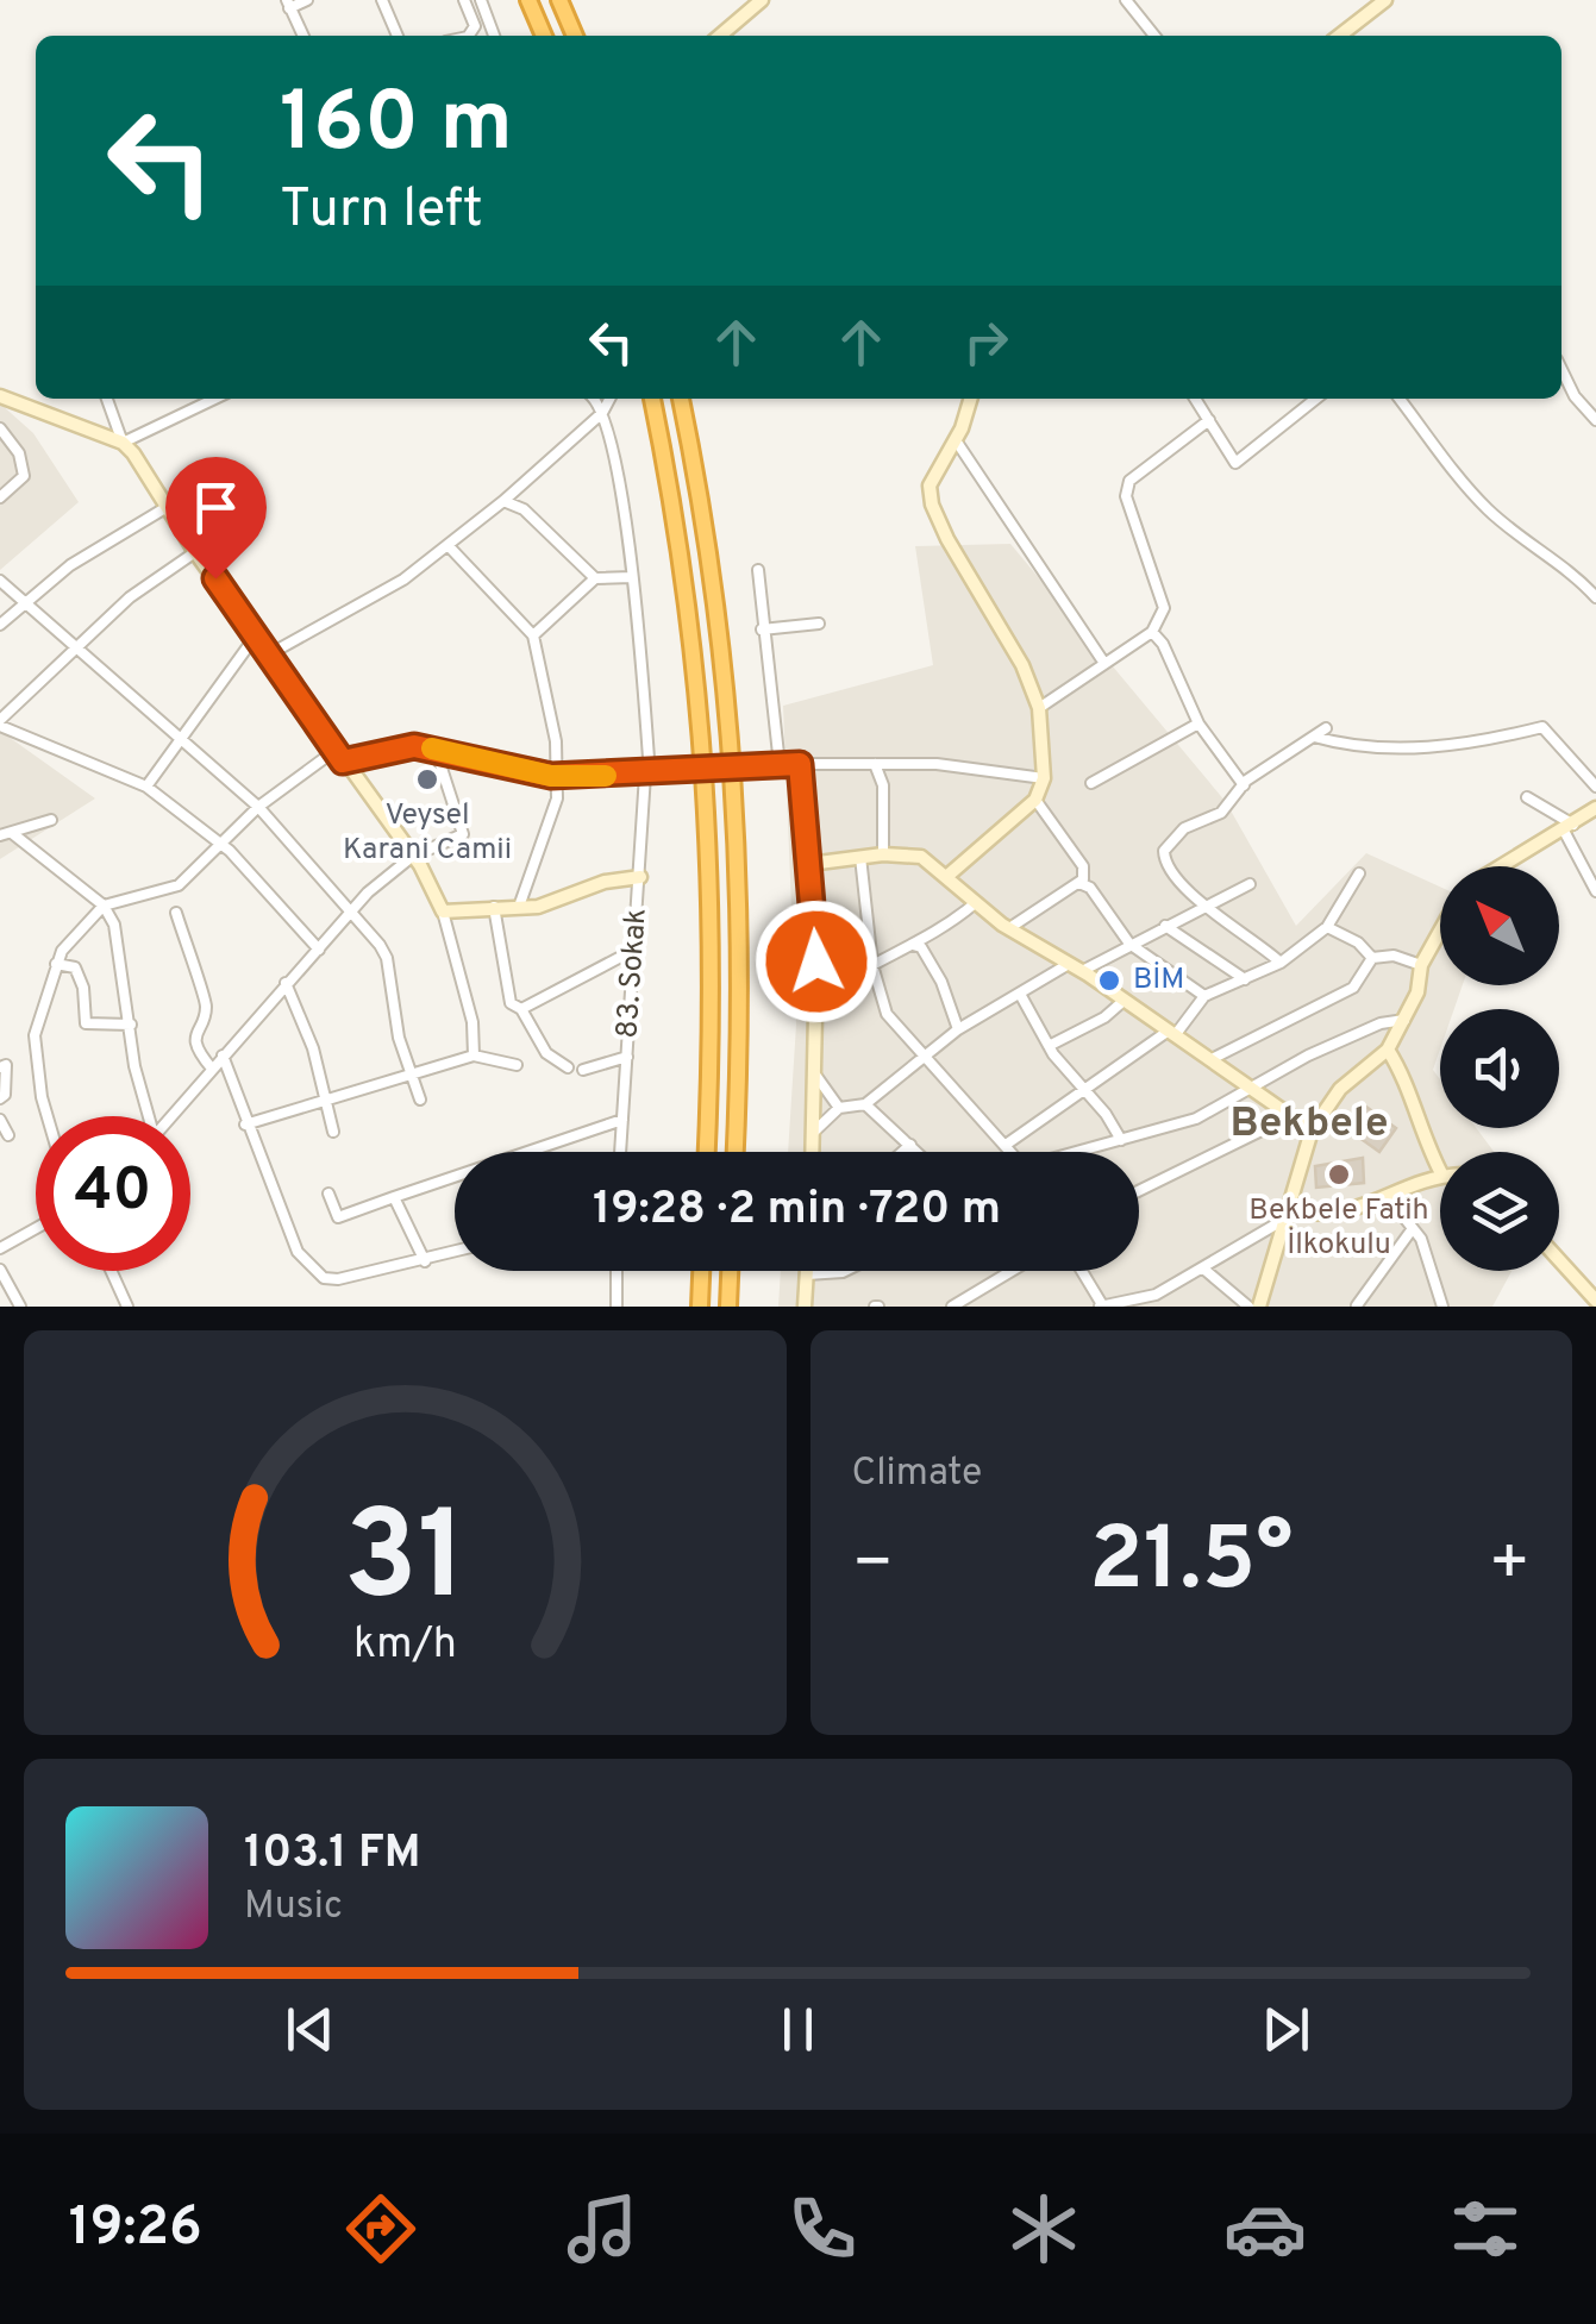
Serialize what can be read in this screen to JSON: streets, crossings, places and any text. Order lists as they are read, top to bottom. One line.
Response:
{"streets":{"street":["83. Sokak"]},"districts":["Bekbele"],"places":["Veysel Karani Camii","BİM","Bekbele Fatih İlkokulu"],"north":"top left","page":{"turn":["160 m","Turn left"],"limit":"40","trip":"19:28 · 2 min · 720 m","tile":"Climate","heat":["−","21.5°","+"],"song":["103.1 FM","Music"],"tabs":"19:26","gauge":["31","km/h"]}}
